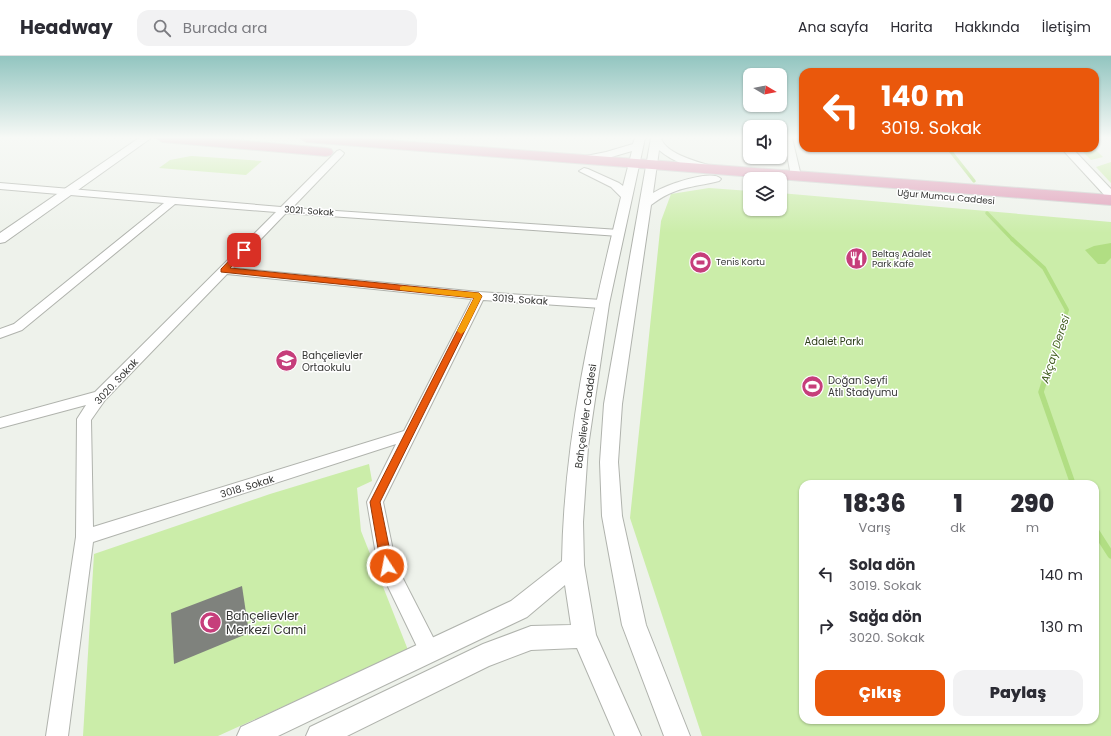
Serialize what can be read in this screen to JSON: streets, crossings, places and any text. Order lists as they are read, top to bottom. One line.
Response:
{"streets":{"main road":["Uğur Mumcu Caddesi"],"street":["3021. Sokak","3019. Sokak","3020. Sokak","Bahçelievler Caddesi","3018. Sokak"]},"crossings":[["3021. Sokak","3020. Sokak"],["3021. Sokak","Bahçelievler Caddesi"],["3019. Sokak","3020. Sokak"],["3019. Sokak","Bahçelievler Caddesi"],["3020. Sokak","3018. Sokak"]],"water":["Akçay Deresi"],"parks":["Adalet Parkı"],"places":{"restaurant":["Beltaş Adalet Park Kafe"],"sports":["Tenis Kortu","Doğan Seyfi Atlı Stadyumu"],"school or university":["Bahçelievler Ortaokulu"],"mosque":["Bahçelievler Merkezi Cami"]},"north":"right","page":{"header":"Headway","search":"Burada ara","nav":["Ana sayfa","Harita","Hakkında","İletişim"],"turn":["140 m","3019. Sokak"],"eta":["18:36","Varış","1","dk","290","m"],"list":[{"name":"Sola dön","note":"3019. Sokak","value":"140 m"},{"name":"Sağa dön","note":"3020. Sokak","value":"130 m"}],"buttons":["Çıkış","Paylaş"]}}
